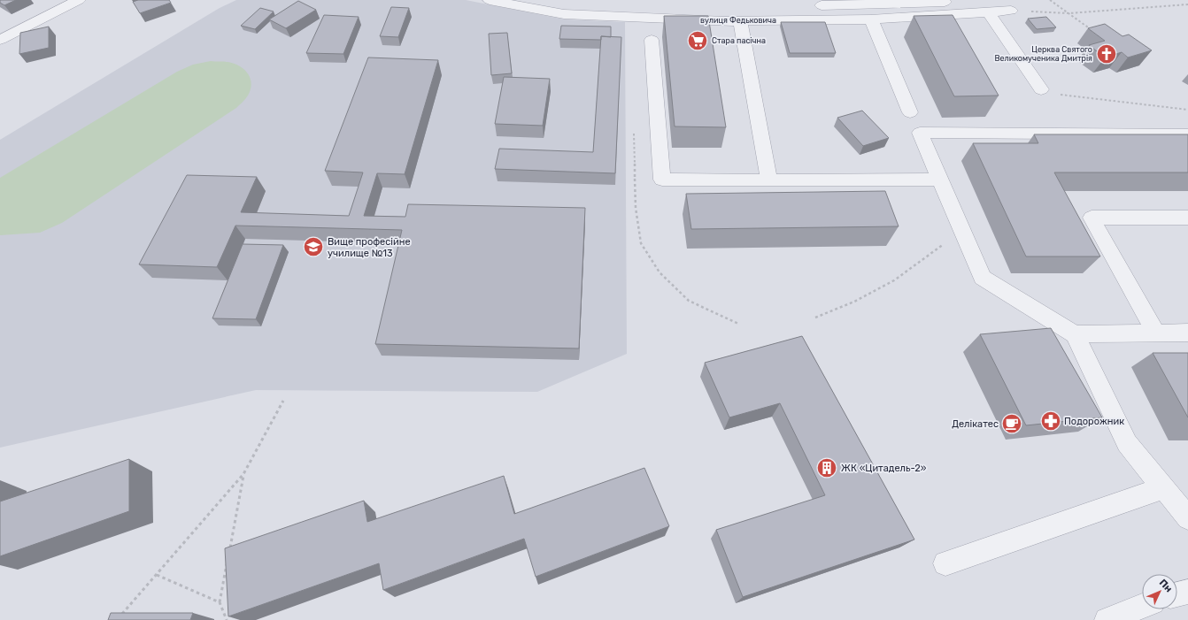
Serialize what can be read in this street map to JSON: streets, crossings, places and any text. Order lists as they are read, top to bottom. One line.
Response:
{"streets":{"street":["вулиця Федьковича"]},"places":{"supermarket":["Стара пасічна"],"church":["Церква Святого Великомученика Дмитрія"],"school or university":["Вище професійне училище №13"],"pharmacy":["Подорожник"],"cafe":["Делікатес"],"building":["ЖК «Цитадель-2»"]},"north":"top right"}
